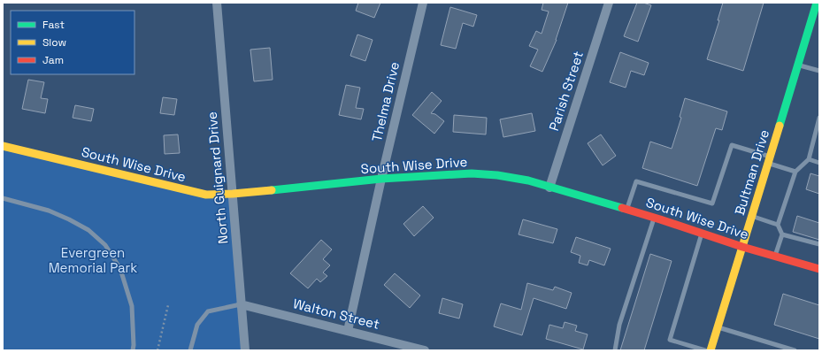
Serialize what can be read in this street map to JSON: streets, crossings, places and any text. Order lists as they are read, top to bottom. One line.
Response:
{"streets":{"main road":["South Wise Drive","Bultman Drive"],"street":["Parish Street","Thelma Drive","North Guignard Drive","Walton Street"]},"crossings":[["Parish Street","South Wise Drive"],["Thelma Drive","South Wise Drive"],["Thelma Drive","Walton Street"],["South Wise Drive","Bultman Drive"],["South Wise Drive","North Guignard Drive"],["North Guignard Drive","Walton Street"]],"parks":["Evergreen Memorial Park"],"legend":["Fast","Slow","Jam"]}
